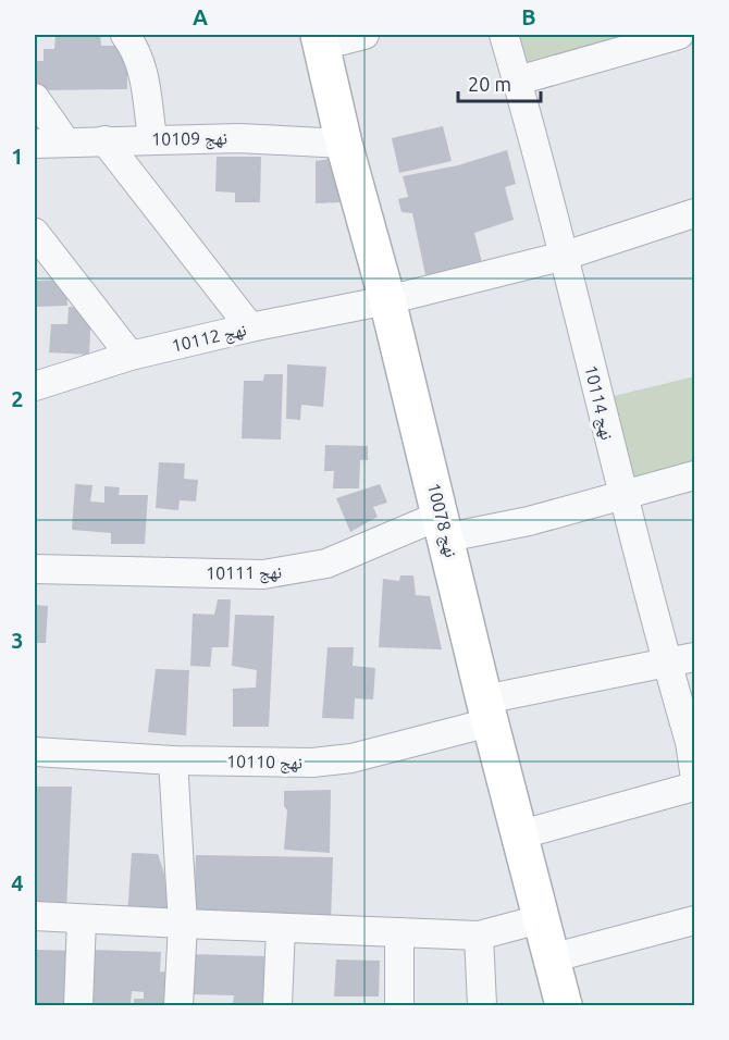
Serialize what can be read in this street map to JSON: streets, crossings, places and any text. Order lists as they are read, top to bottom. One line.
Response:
{"streets":{"street":["نهج 10109","نهج 10112","نهج 10114","نهج 10078","نهج 10111","نهج 10110"]},"crossings":[["نهج 10109","نهج 10078"],["نهج 10112","نهج 10114"],["نهج 10112","نهج 10078"],["نهج 10114","نهج 10111"],["نهج 10114","نهج 10110"],["نهج 10078","نهج 10111"],["نهج 10078","نهج 10110"]],"scale_bar":"20 m","grid":{"columns":["A","B"],"rows":["1","2","3","4"]}}
